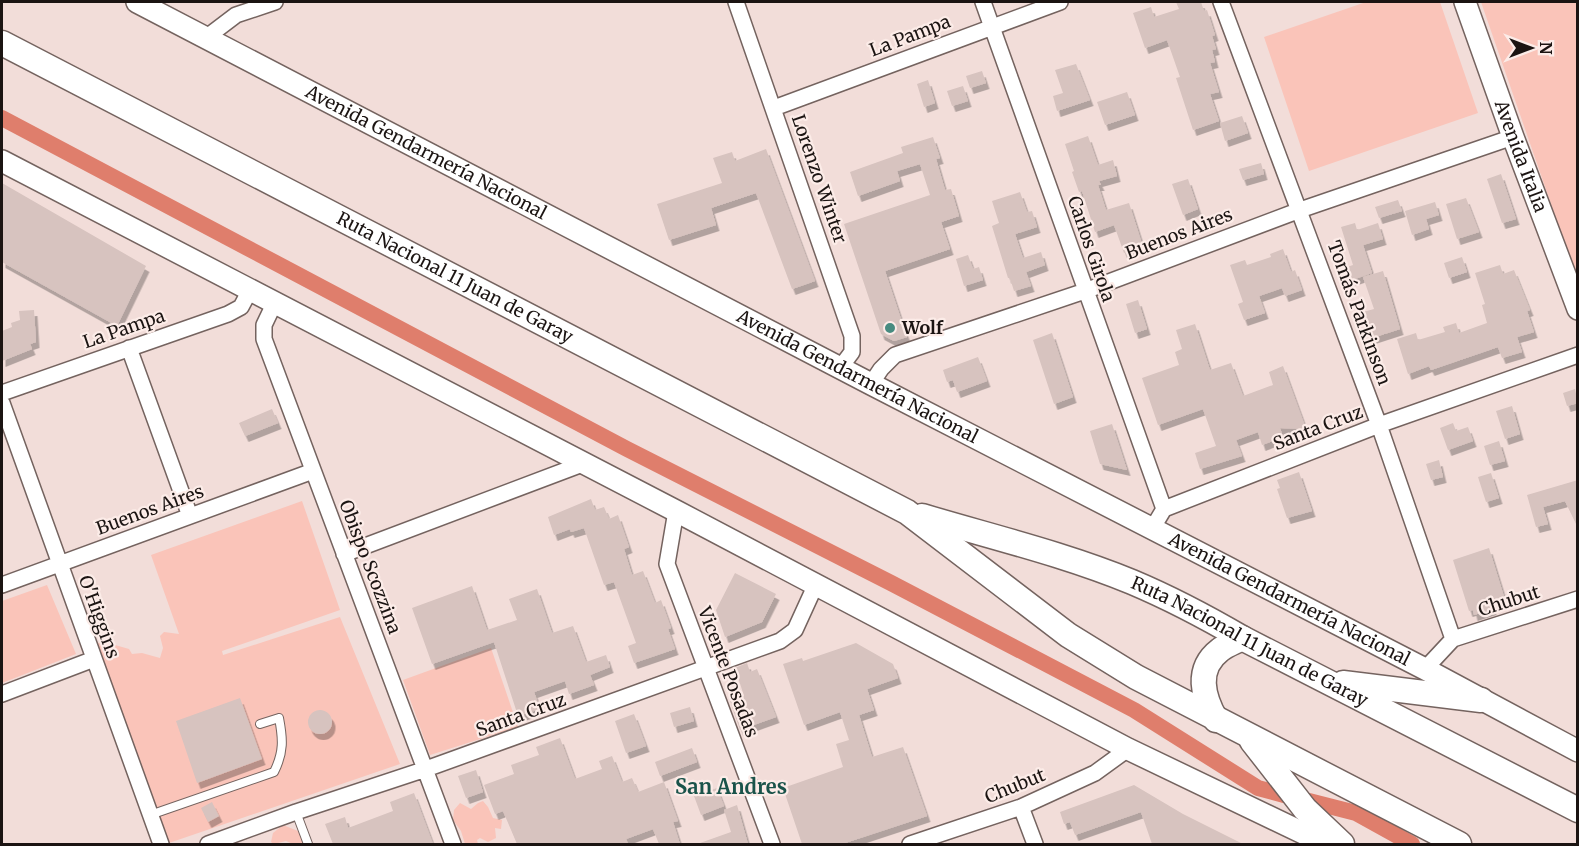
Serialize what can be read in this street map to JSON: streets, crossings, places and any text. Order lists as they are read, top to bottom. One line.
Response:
{"streets":{"highway":["Ruta Nacional 11 Juan de Garay"],"main road":["Avenida Gendarmería Nacional","Avenida Italia"],"street":["La Pampa","Lorenzo Winter","Buenos Aires","Carlos Girola","Tomás Parkinson","Santa Cruz","Obispo Scozzina","Chubut","O'Higgins","Vicente Posadas"]},"crossings":[["La Pampa","Lorenzo Winter"],["La Pampa","Carlos Girola"],["Avenida Gendarmería Nacional","Lorenzo Winter"],["Avenida Gendarmería Nacional","Buenos Aires"],["Avenida Italia","Buenos Aires"],["Buenos Aires","Carlos Girola"],["Buenos Aires","Tomás Parkinson"],["Buenos Aires","Obispo Scozzina"],["Buenos Aires","O'Higgins"],["Carlos Girola","Santa Cruz"],["Tomás Parkinson","Santa Cruz"],["Tomás Parkinson","Chubut"],["Santa Cruz","Obispo Scozzina"],["Santa Cruz","Vicente Posadas"]],"districts":["San Andres"],"places":["Wolf"],"north":"right"}
